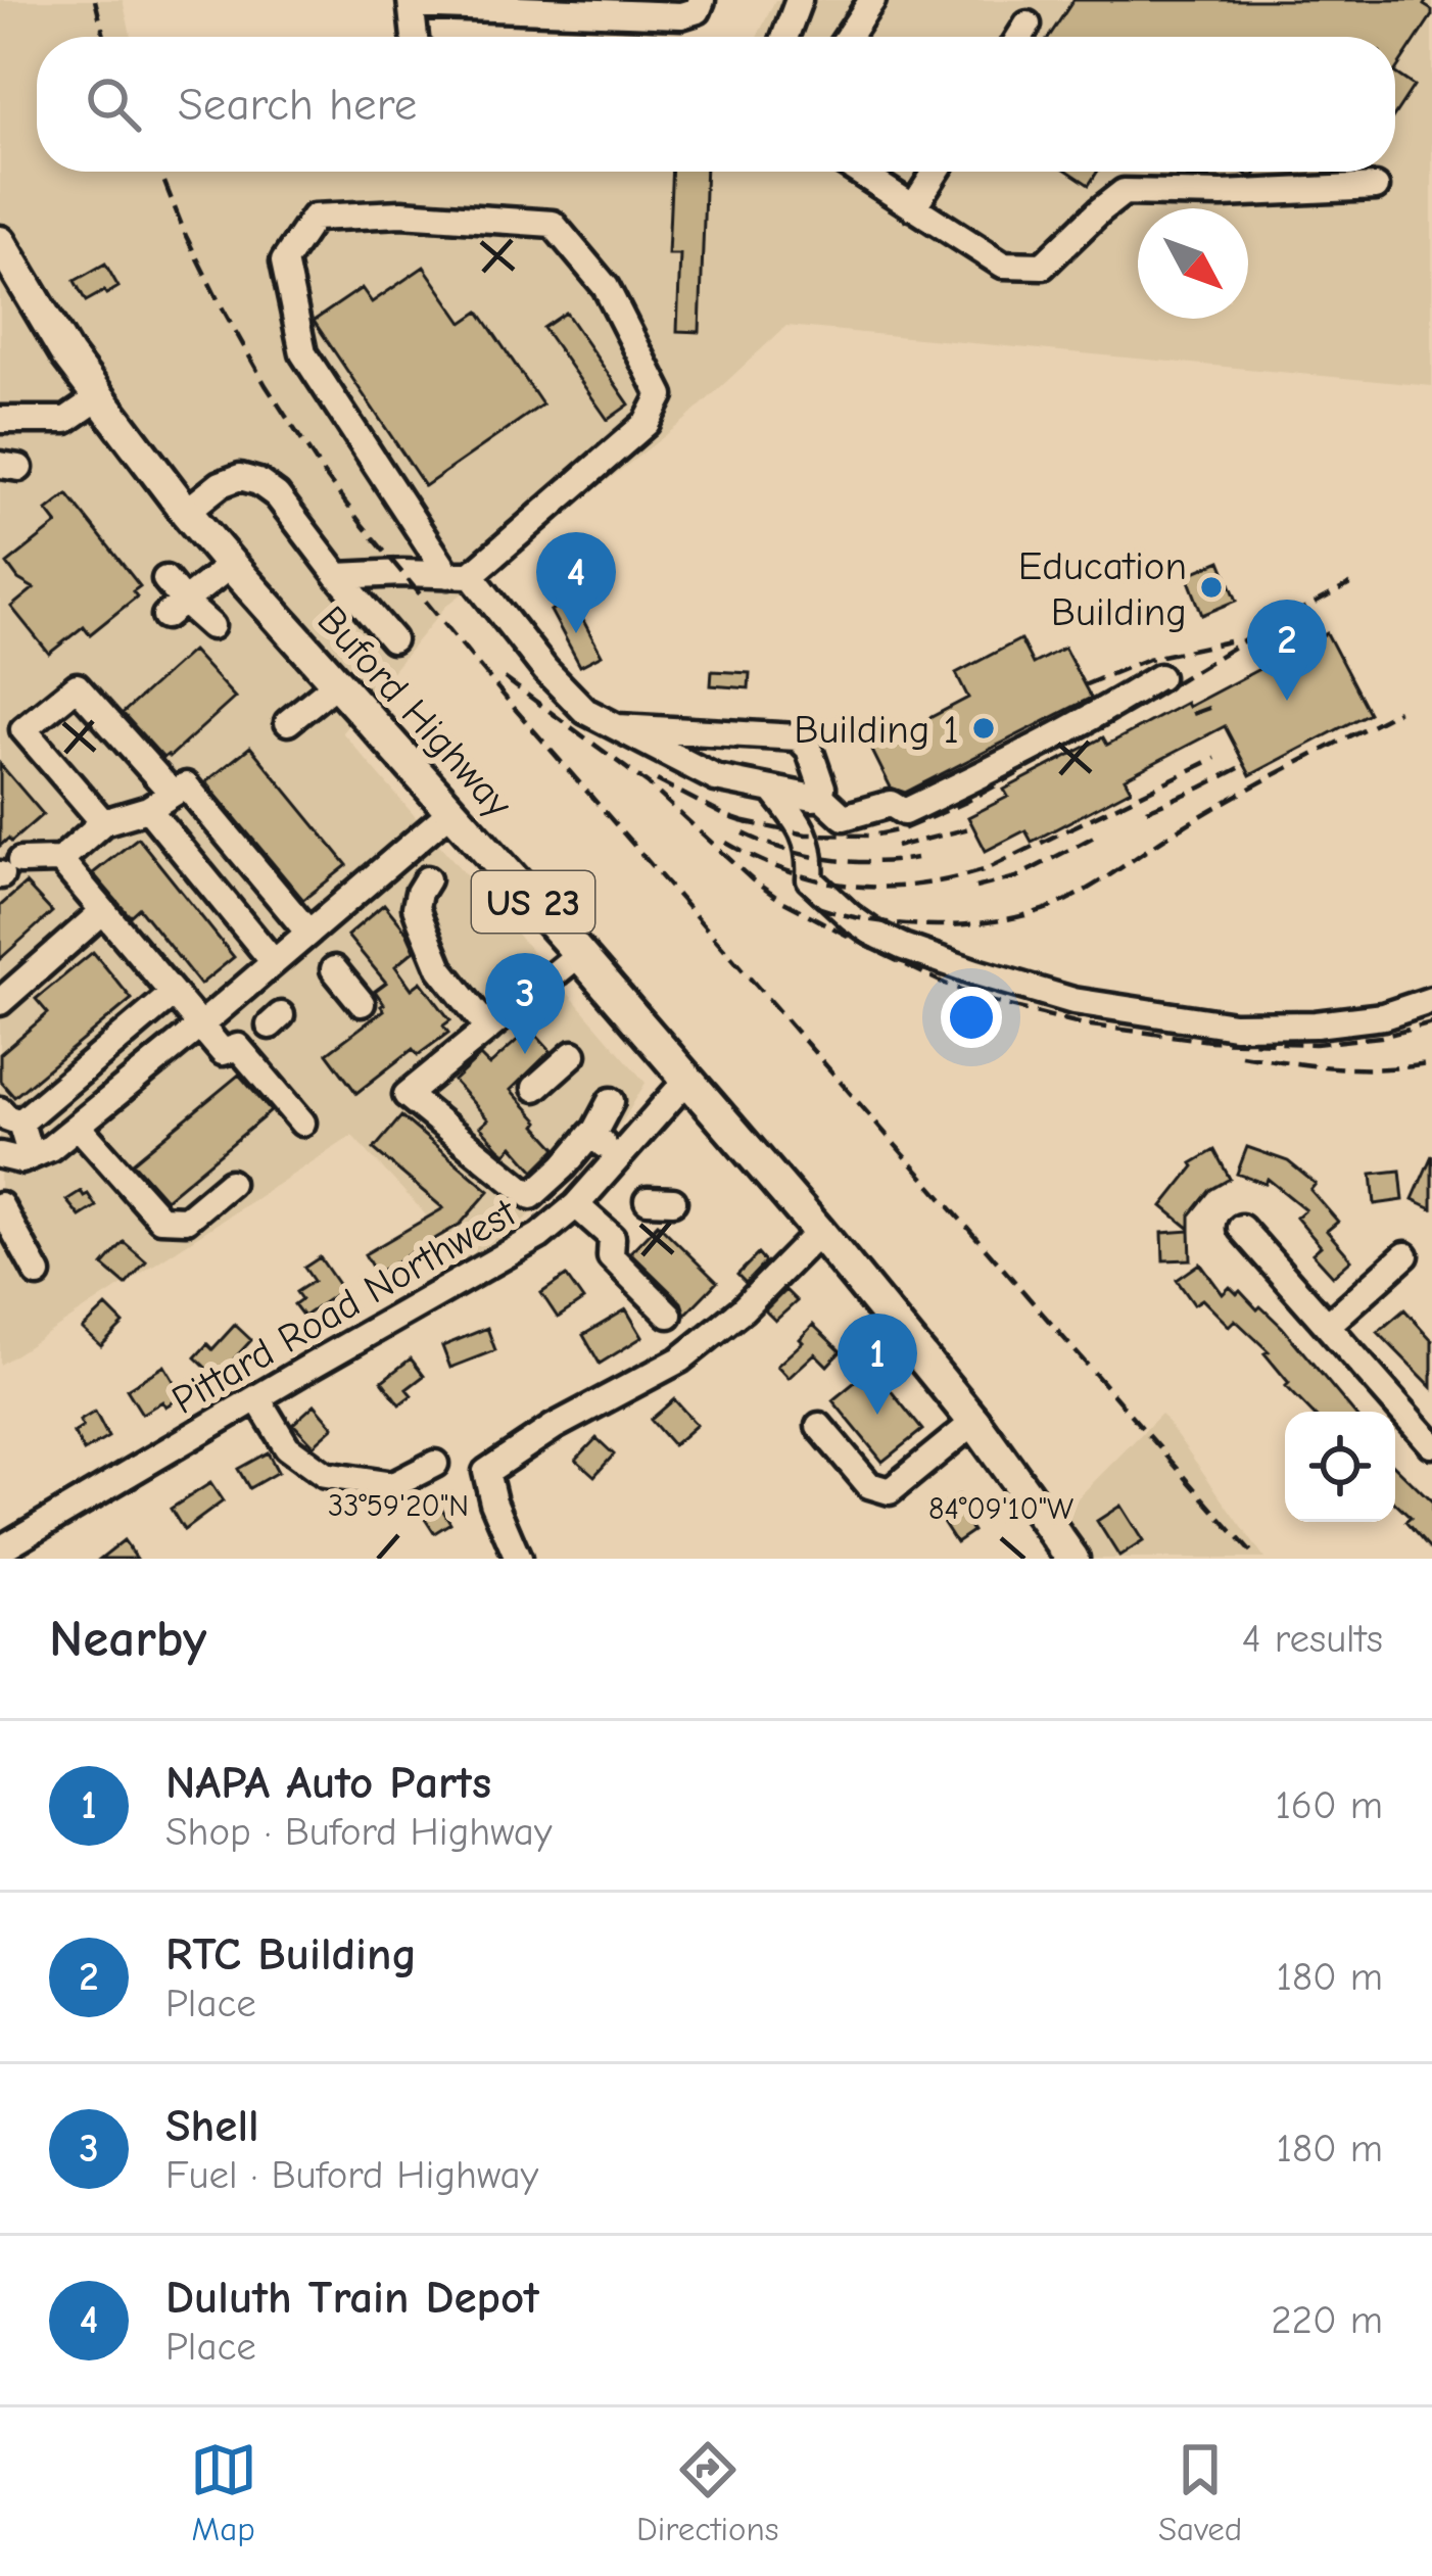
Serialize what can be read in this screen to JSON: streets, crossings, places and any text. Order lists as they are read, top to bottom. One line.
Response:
{"streets":{"main road":["Buford Highway","US 23"],"street":["Pittard Road Northwest"]},"crossings":[["Buford Highway","Pittard Road Northwest"]],"places":["Education Building","Building 1"],"north":"bottom right","page":{"search":"Search here","pins":["4","2","3","1"],"heading":["Nearby","4 results"],"list":[{"mark":"1","name":"NAPA Auto Parts","note":"Shop · Buford Highway","value":"160 m"},{"mark":"2","name":"RTC Building","note":"Place","value":"180 m"},{"mark":"3","name":"Shell","note":"Fuel · Buford Highway","value":"180 m"},{"mark":"4","name":"Duluth Train Depot","note":"Place","value":"220 m"}],"nav":["Map","Directions","Saved"]},"coordinates":["33°59'20\"N","84°09'10\"W"]}
